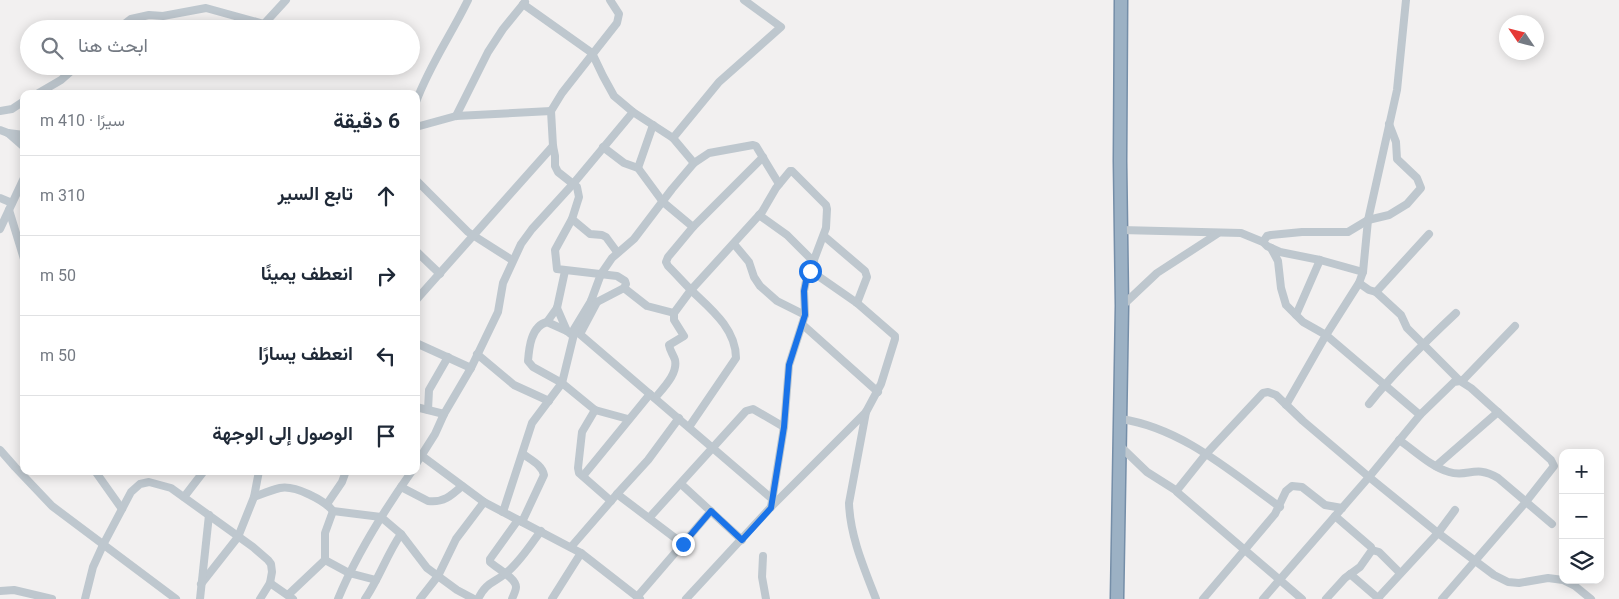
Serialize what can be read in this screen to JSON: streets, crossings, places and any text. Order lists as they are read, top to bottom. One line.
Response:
{"north":"top left","page":{"search":"ابحث هنا","heading":["6 دقيقة","سيرًا · 410 m"],"list":[["تابع السير","310 m"],["انعطف يمينًا","50 m"],["انعطف يسارًا","50 m"],"الوصول إلى الوجهة"],"map_buttons":["+","−"]}}
